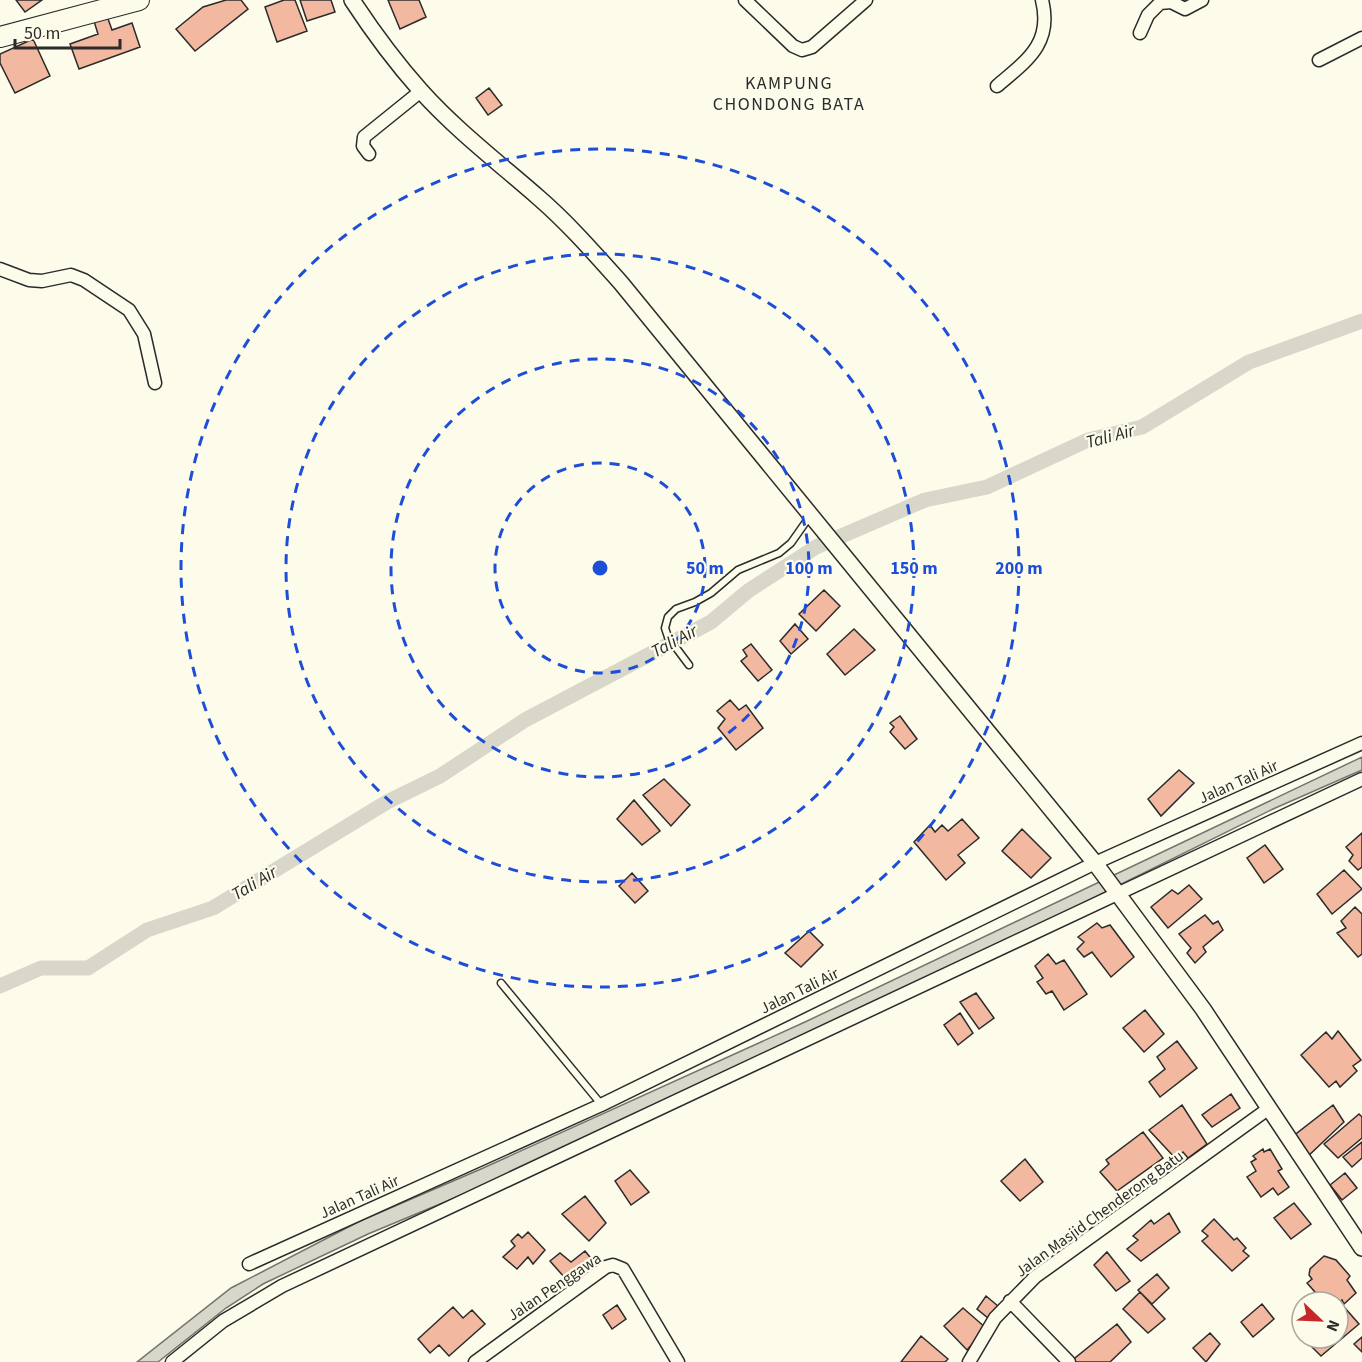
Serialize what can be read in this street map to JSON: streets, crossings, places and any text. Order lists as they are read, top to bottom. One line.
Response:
{"streets":{"street":["Jalan Tali Air","Jalan Masjid Chenderong Batu","Jalan Penggawa"]},"districts":["KAMPUNG CHONDONG BATA"],"water":["Tali Air"],"scale_bar":"50 m","north":"bottom right","rings":["50 m","100 m","150 m","200 m"]}
